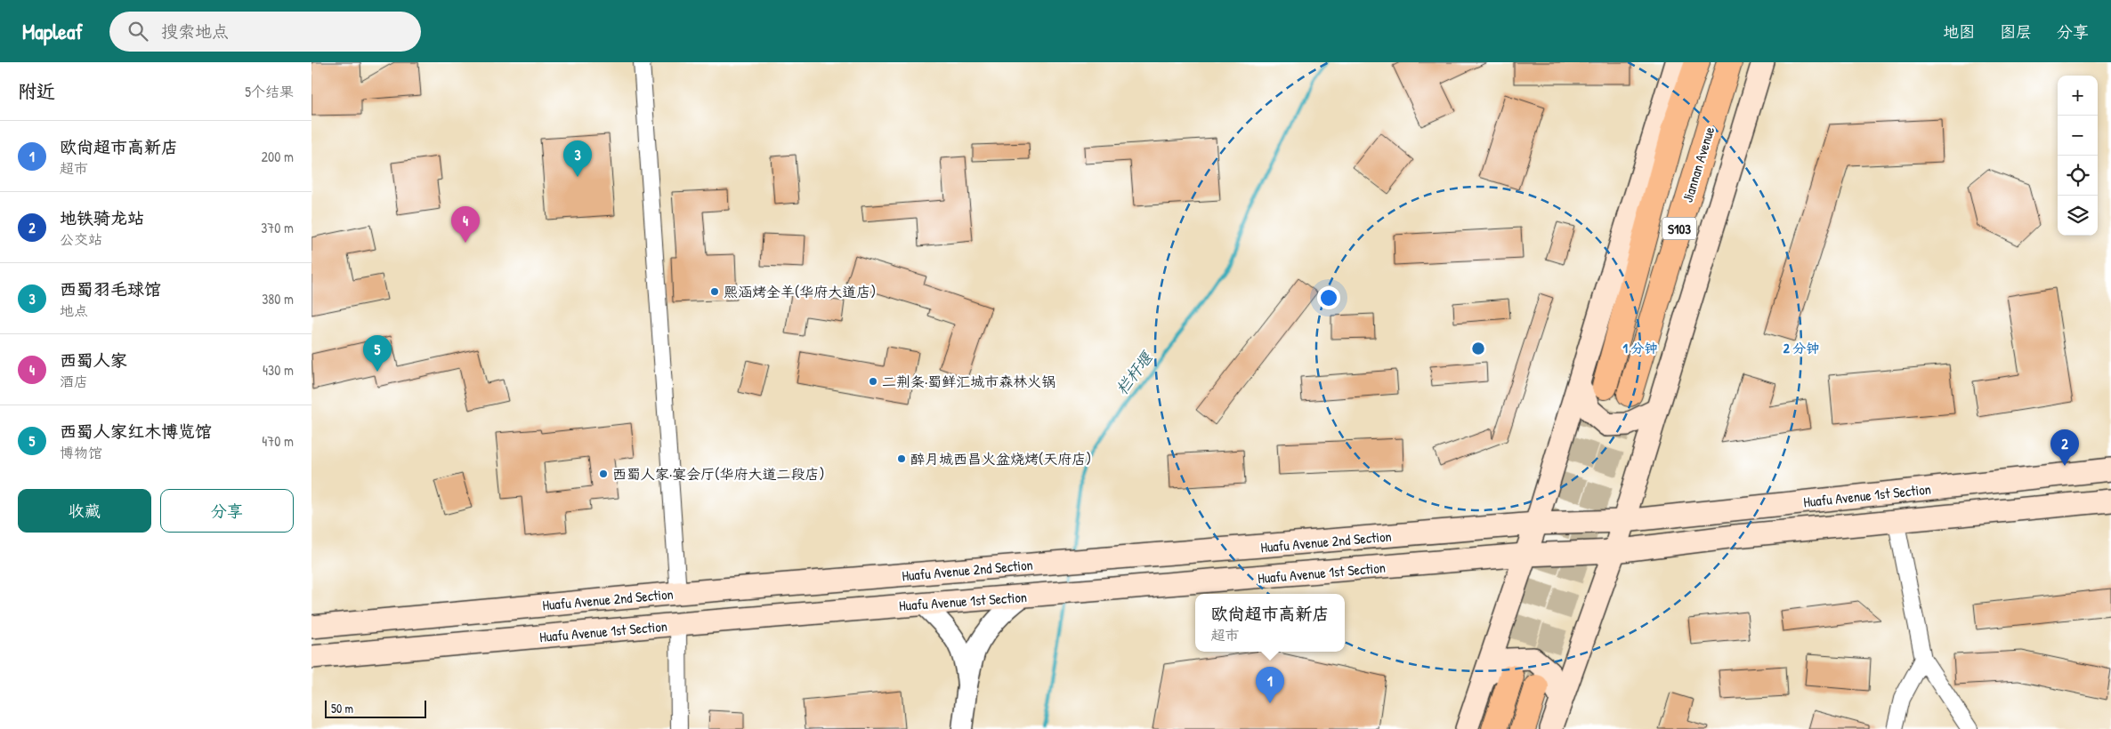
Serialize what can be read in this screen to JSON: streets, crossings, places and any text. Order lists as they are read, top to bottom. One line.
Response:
{"streets":{"highway":["Jiannan Avenue","S103"],"main road":["Huafu Avenue 1st Section","Huafu Avenue 2nd Section"]},"crossings":[["Huafu Avenue 1st Section","Huafu Avenue 2nd Section"]],"water":["栏杆堰"],"places":["熙涵烤全羊(华府大道店)","二荆条·蜀鲜汇城市森林火锅","醉月城西昌火盆烧烤(天府店)","西蜀人家·宴会厅(华府大道二段店)"],"scale_bar":"50 m","page":{"header":"Mapleaf","search":"搜索地点","nav":["地图","图层","分享"],"heading":["附近","5个结果"],"map_buttons":["+","−"],"list":[{"mark":"1","name":"欧尚超市高新店","note":"超市","value":"200 m"},{"mark":"2","name":"地铁骑龙站","note":"公交站","value":"370 m"},{"mark":"3","name":"西蜀羽毛球馆","note":"地点","value":"380 m"},{"mark":"4","name":"西蜀人家","note":"酒店","value":"430 m"},{"mark":"5","name":"西蜀人家红木博览馆","note":"博物馆","value":"470 m"}],"pins":["3","4","5","2","1"],"buttons":["收藏","分享"],"popup":["欧尚超市高新店","超市"],"scale":"50 m"},"rings":["1 分钟","2 分钟"]}
